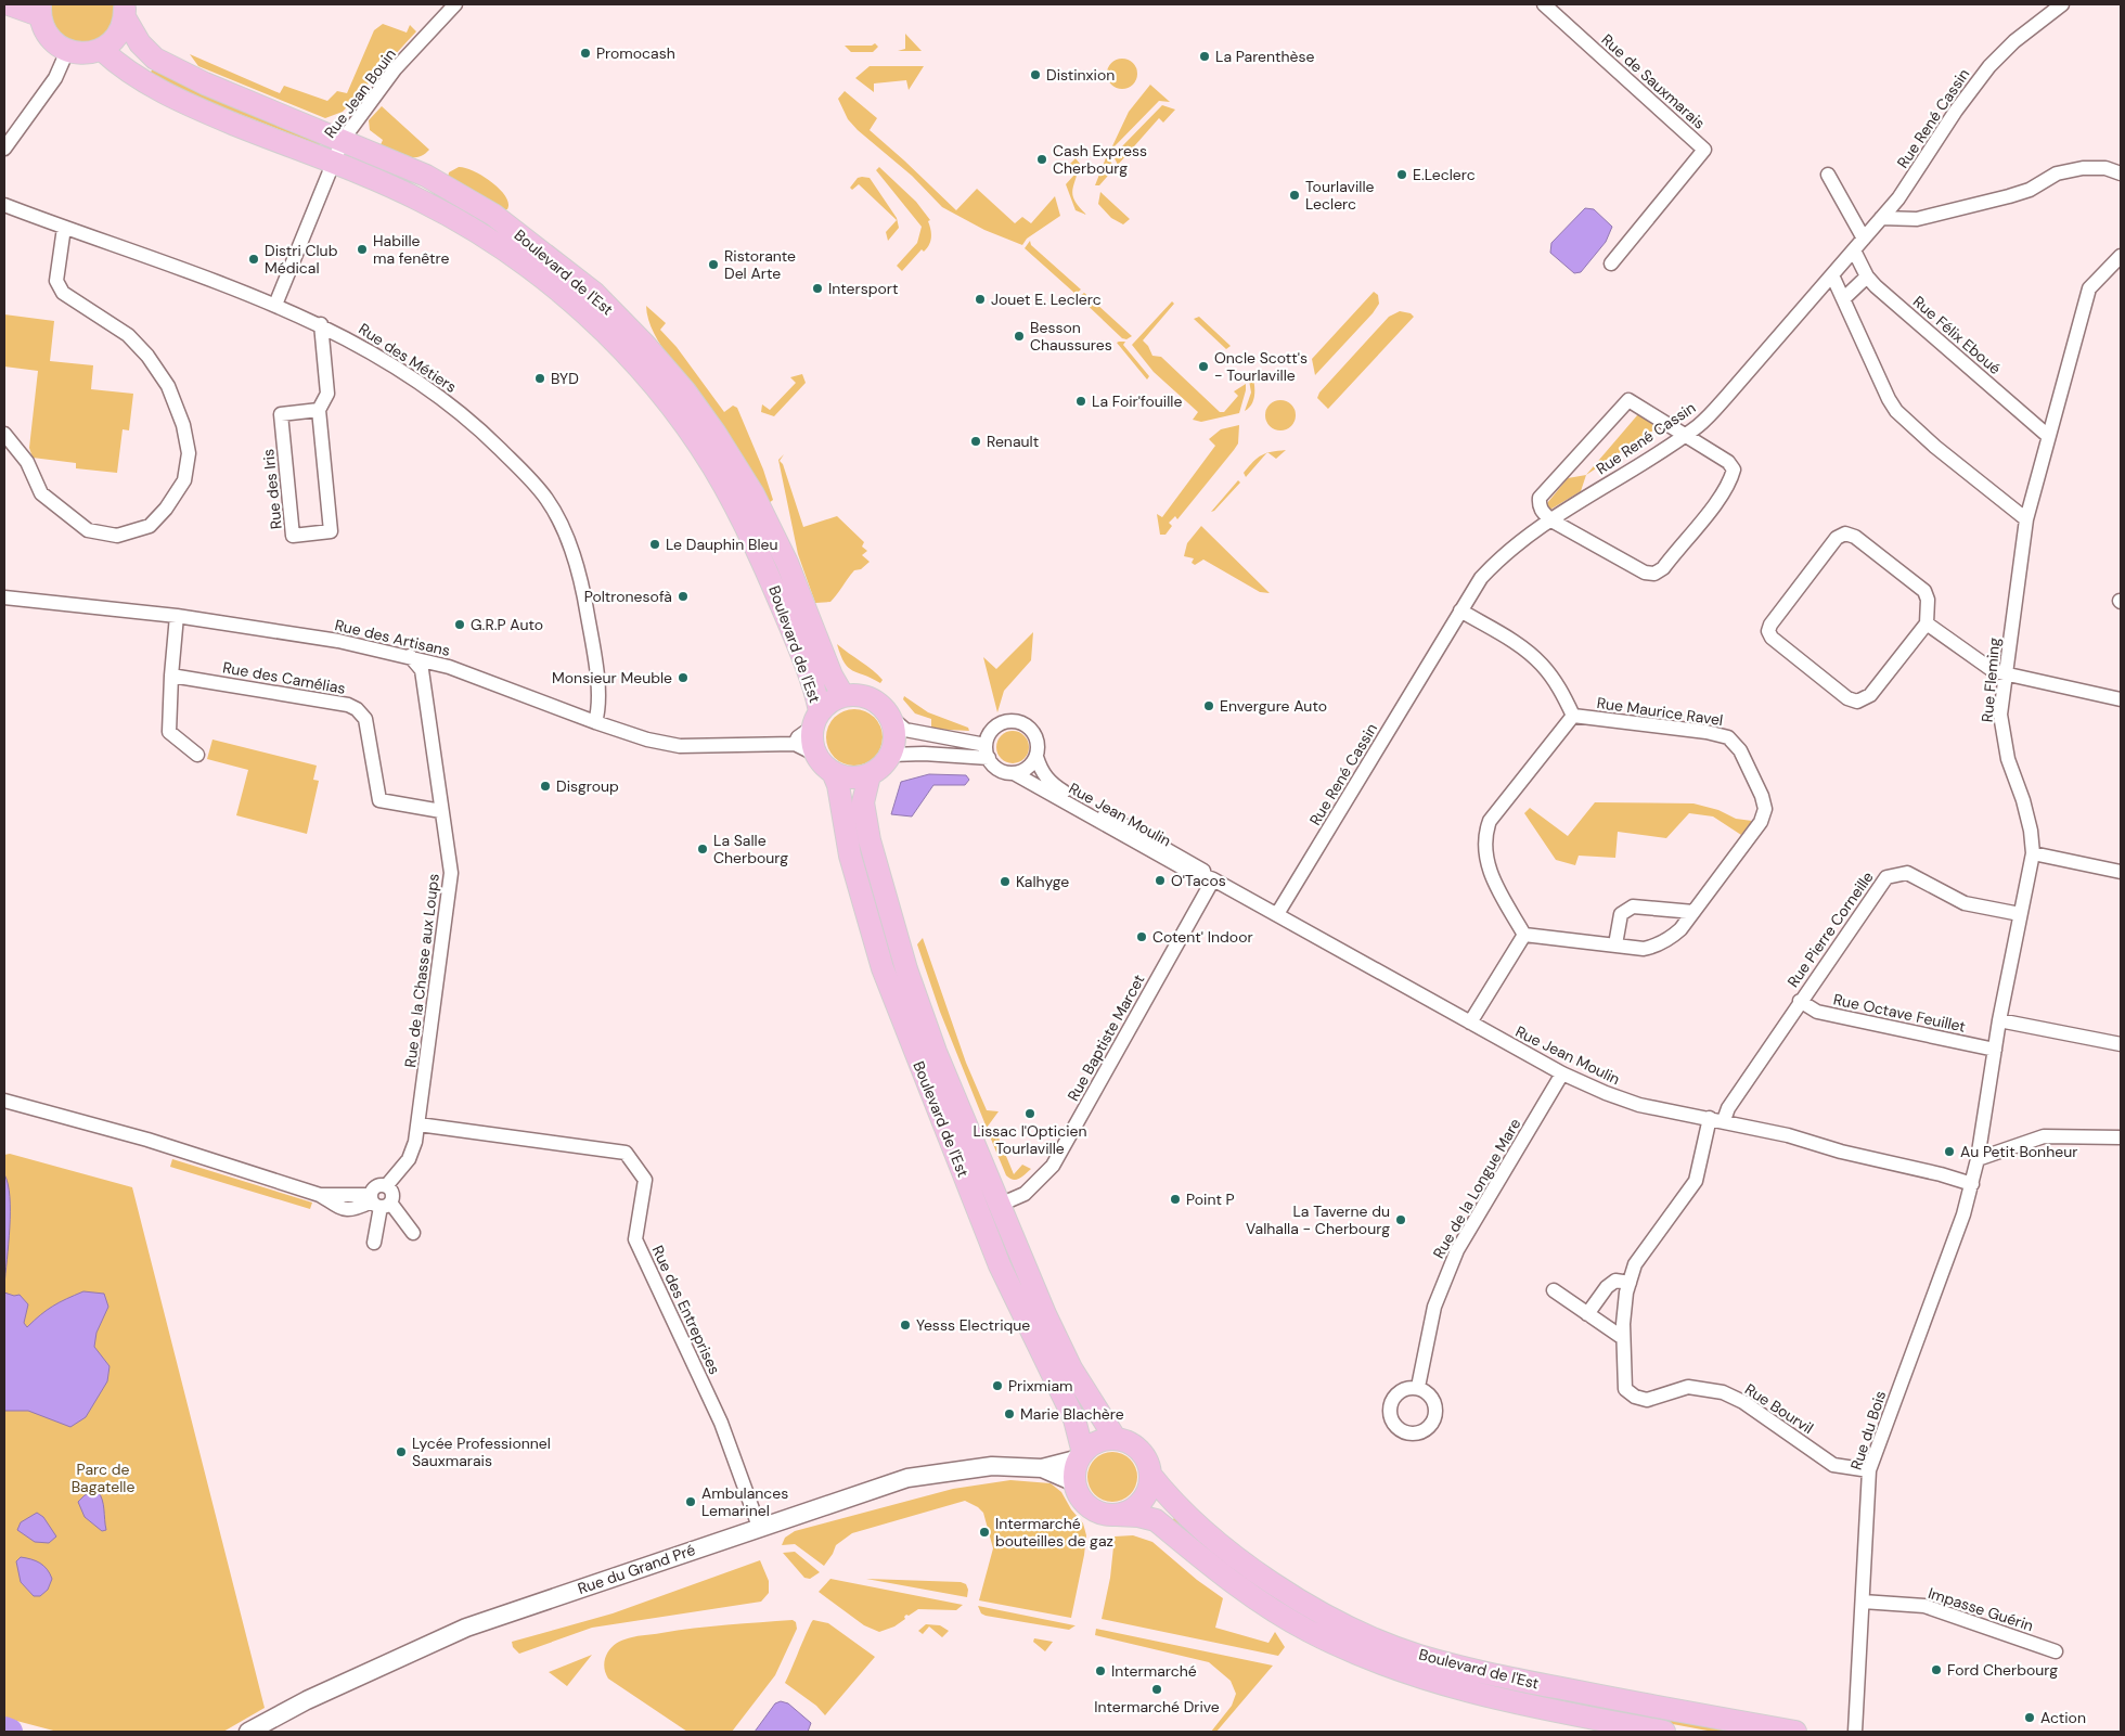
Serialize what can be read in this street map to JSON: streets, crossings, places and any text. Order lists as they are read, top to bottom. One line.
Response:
{"streets":{"main road":["Boulevard de l'Est"],"street":["Rue de Sauxmarais","Rue Jean Bouin","Rue René Cassin","Rue Félix Eboué","Rue des Métiers","Rue des Iris","Rue des Artisans","Rue des Camélias","Rue Fleming","Rue Maurice Ravel","Rue Jean Moulin","Rue Pierre Corneille","Rue de la Chasse aux Loups","Rue Octave Feuillet","Rue Baptiste Marcet","Rue de la Longue Mare","Rue des Entreprises","Rue Bourvil","Rue du Bois","Rue du Grand Pré","Impasse Guérin"]},"crossings":[["Rue Jean Bouin","Boulevard de l'Est"],["Rue Jean Bouin","Rue des Métiers"],["Rue René Cassin","Rue Félix Eboué"],["Rue René Cassin","Rue Jean Moulin"],["Boulevard de l'Est","Rue des Artisans"],["Boulevard de l'Est","Rue Jean Moulin"],["Boulevard de l'Est","Rue Baptiste Marcet"],["Boulevard de l'Est","Rue du Grand Pré"],["Rue Félix Eboué","Rue Fleming"],["Rue des Métiers","Rue des Iris"],["Rue des Métiers","Rue des Artisans"],["Rue des Artisans","Rue Jean Moulin"],["Rue des Artisans","Rue de la Chasse aux Loups"],["Rue des Camélias","Rue de la Chasse aux Loups"],["Rue Fleming","Rue Jean Moulin"],["Rue Fleming","Rue Pierre Corneille"],["Rue Fleming","Rue Octave Feuillet"],["Rue Fleming","Rue du Bois"],["Rue Jean Moulin","Rue Pierre Corneille"],["Rue Jean Moulin","Rue Baptiste Marcet"],["Rue Jean Moulin","Rue de la Longue Mare"],["Rue Jean Moulin","Rue Bourvil"],["Rue Jean Moulin","Rue du Bois"],["Rue Pierre Corneille","Rue Octave Feuillet"],["Rue de la Chasse aux Loups","Rue des Entreprises"],["Rue des Entreprises","Rue du Grand Pré"],["Rue Bourvil","Rue du Bois"],["Rue du Bois","Impasse Guérin"]],"parks":["Parc de Bagatelle"],"places":["Promocash","La Parenthèse","Distinxion","Cash Express Cherbourg","E.Leclerc","Tourlaville Leclerc","Habille ma fenêtre","Distri Club Médical","Ristorante Del Arte","Intersport","Jouet E. Leclerc","Besson Chaussures","Oncle Scott's - Tourlaville","BYD","La Foir'fouille","Renault","Le Dauphin Bleu","Poltronesofà","G.R.P Auto","Monsieur Meuble","Envergure Auto","Disgroup","La Salle Cherbourg","O'Tacos","Kalhyge","Cotent' Indoor","Lissac l'Opticien Tourlaville","Au Petit Bonheur","Point P","La Taverne du Valhalla - Cherbourg","Yesss Electrique","Prixmiam","Marie Blachère","Lycée Professionnel Sauxmarais","Ambulances Lemarinel","Intermarché bouteilles de gaz","Ford Cherbourg","Intermarché","Intermarché Drive","Action"]}
